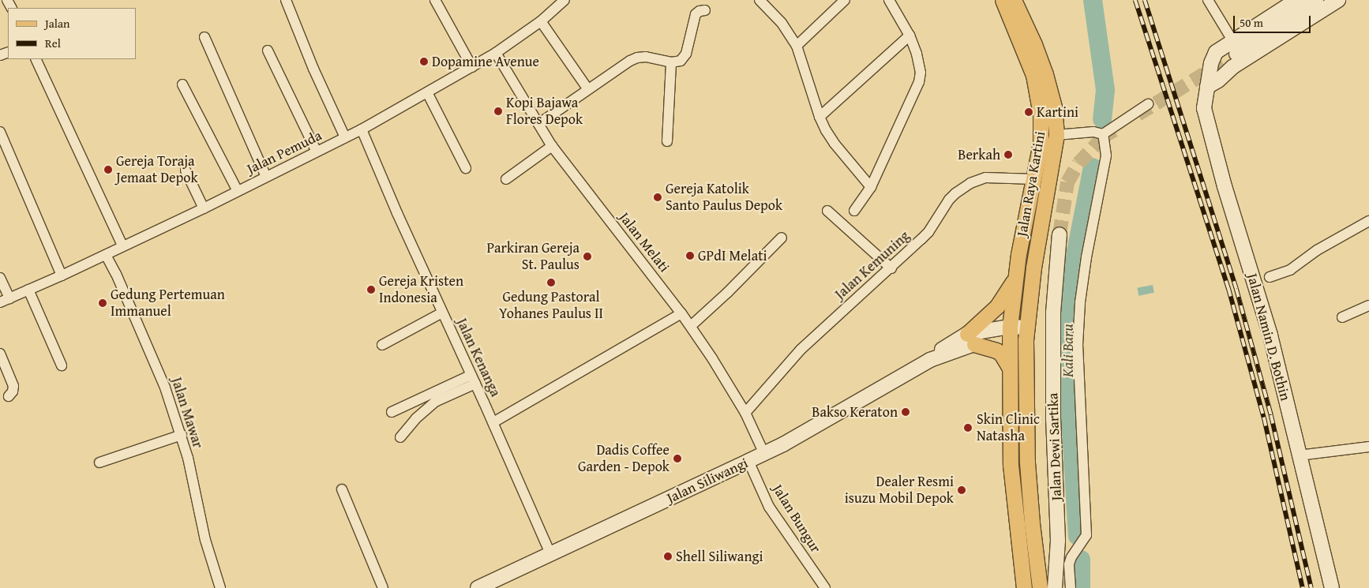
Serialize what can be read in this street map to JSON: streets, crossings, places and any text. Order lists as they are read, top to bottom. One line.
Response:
{"streets":{"main road":["Jalan Raya Kartini","Jalan Namin D. Bothin","Jalan Dewi Sartika","Jalan Siliwangi"],"street":["Jalan Pemuda","Jalan Melati","Jalan Kemuning","Jalan Kenanga","Jalan Mawar","Jalan Bungur"]},"crossings":[["Jalan Pemuda","Jalan Melati"],["Jalan Pemuda","Jalan Kenanga"],["Jalan Pemuda","Jalan Mawar"],["Jalan Raya Kartini","Jalan Kemuning"],["Jalan Raya Kartini","Jalan Siliwangi"],["Jalan Melati","Jalan Kemuning"],["Jalan Melati","Jalan Siliwangi"],["Jalan Kenanga","Jalan Siliwangi"],["Jalan Siliwangi","Jalan Bungur"]],"water":["Kali Baru"],"places":["Dopamine Avenue","Kopi Bajawa Flores Depok","Kartini","Berkah","Gereja Toraja Jemaat Depok","Gereja Katolik Santo Paulus Depok","GPdI Melati","Parkiran Gereja St. Paulus","Gedung Pastoral Yohanes Paulus II","Gereja Kristen Indonesia","Gedung Pertemuan Immanuel","Bakso Keraton","Skin Clinic Natasha","Dadis Coffee Garden - Depok","Dealer Resmi isuzu Mobil Depok","Shell Siliwangi"],"legend":["Jalan","Rel"],"scale_bar":"50 m"}
